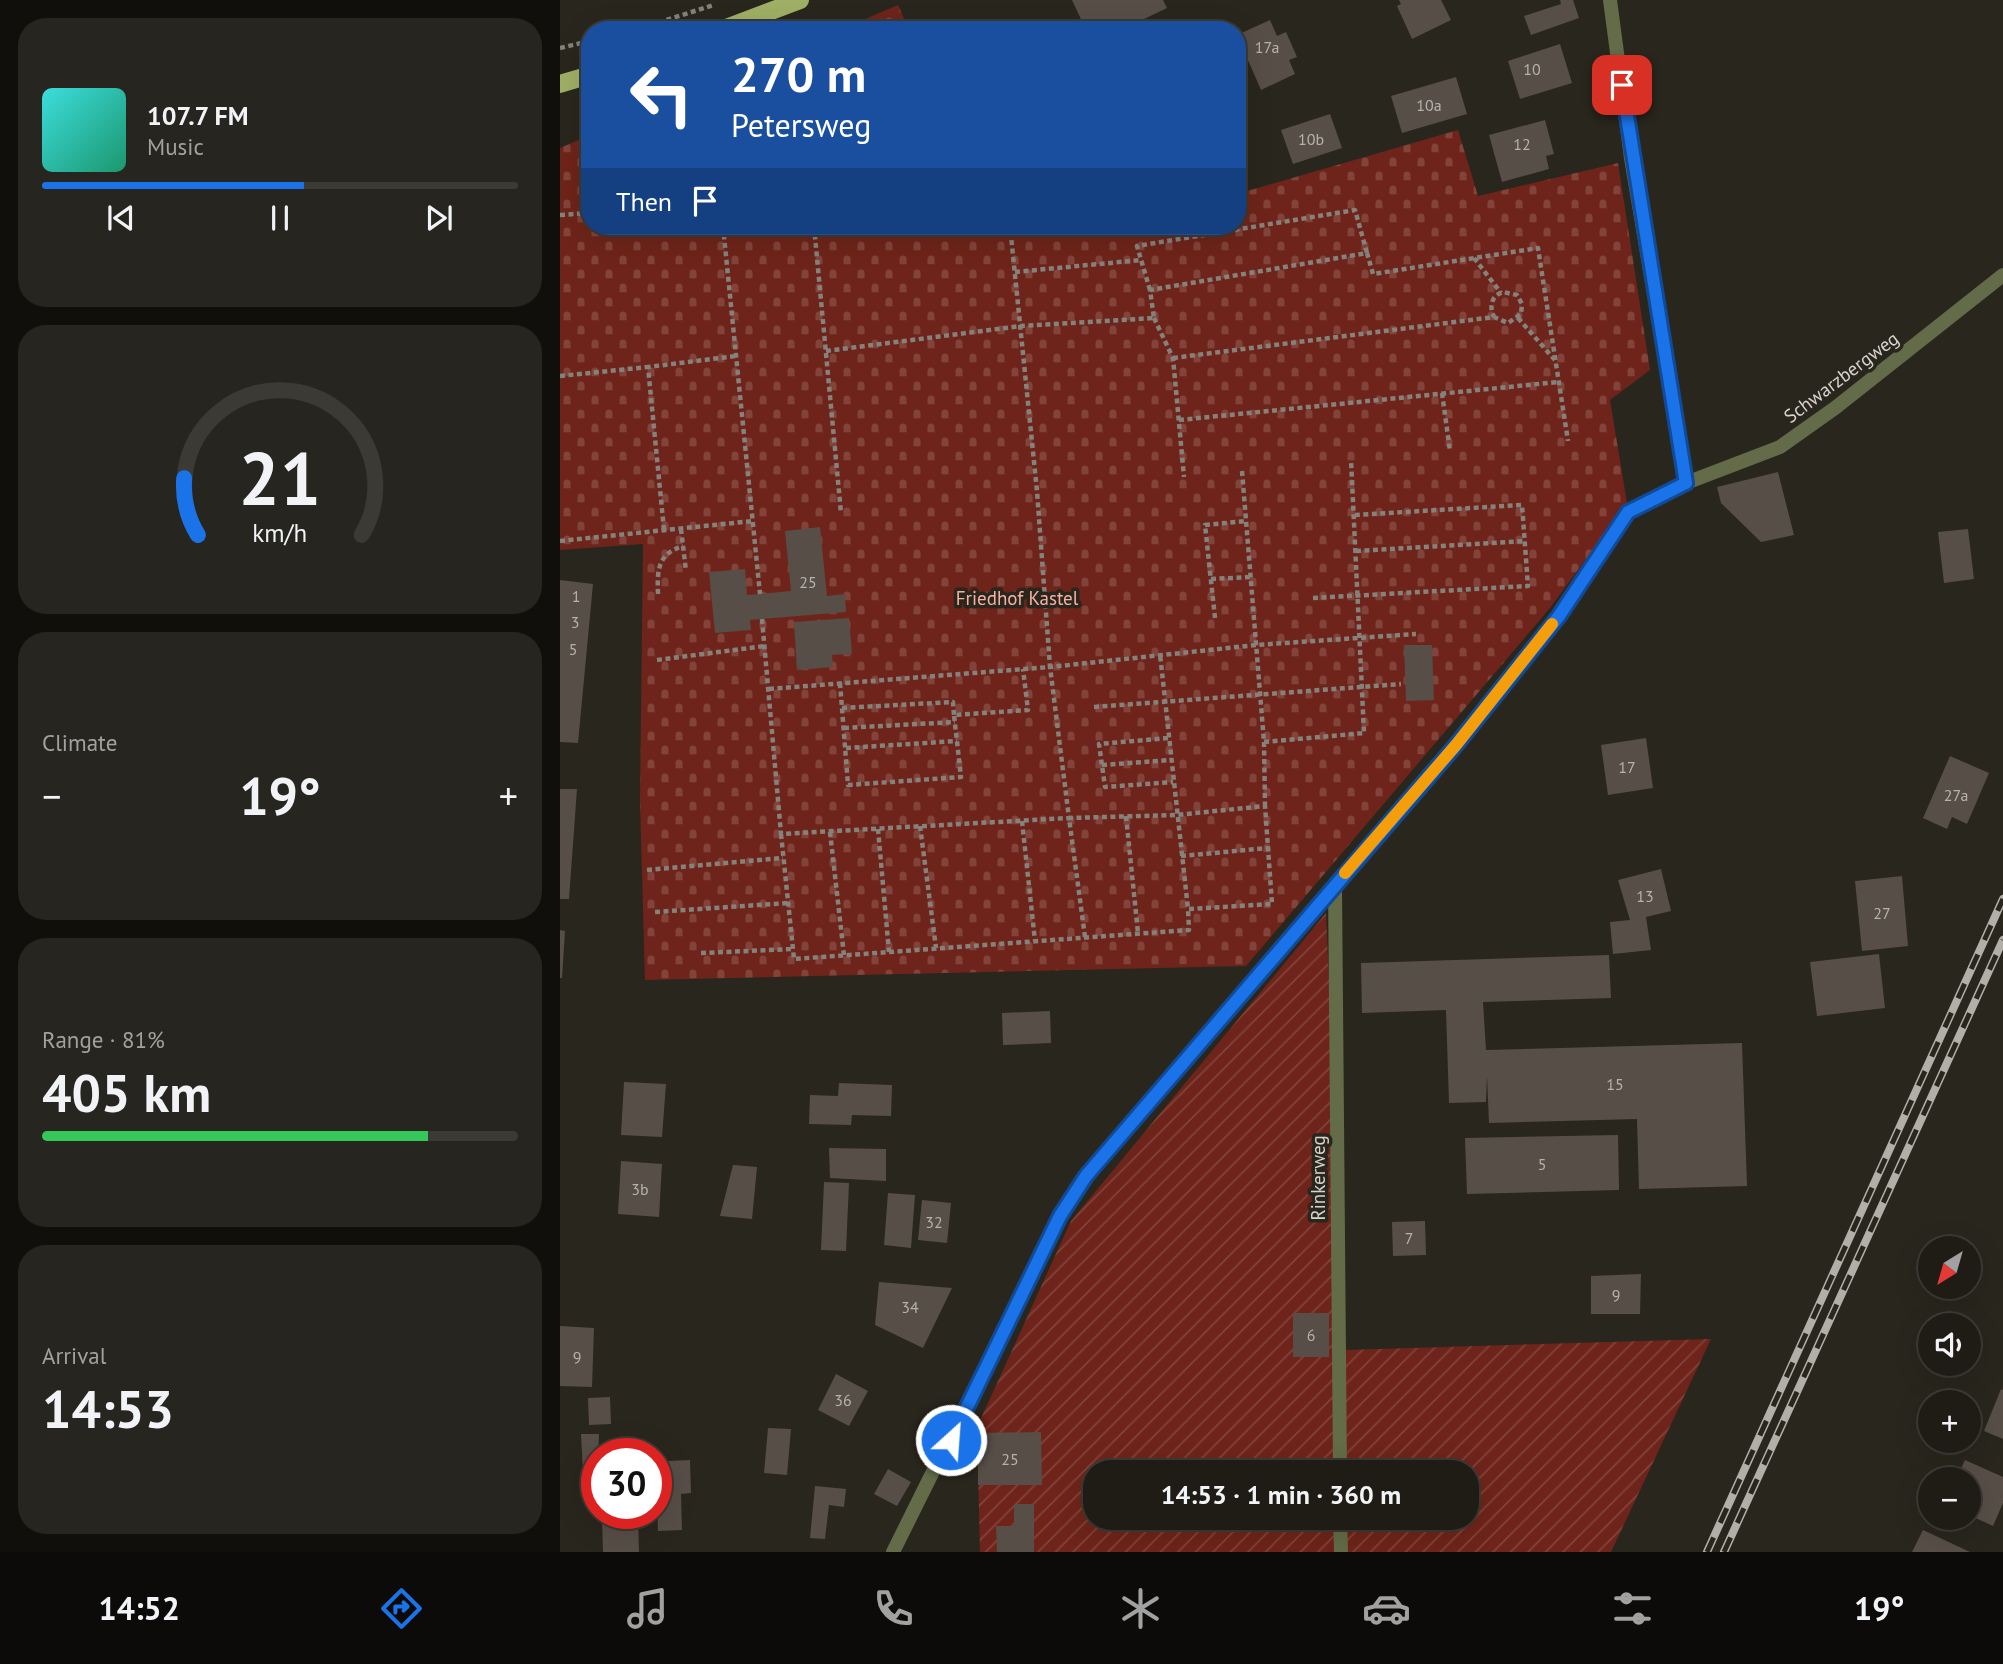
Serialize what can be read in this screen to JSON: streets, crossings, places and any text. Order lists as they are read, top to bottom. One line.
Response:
{"streets":{"street":["Schwarzbergweg","Rinkerweg"]},"crossings":[["Schwarzbergweg","Rinkerweg"]],"parks":["Friedhof Kastel"],"house_numbers":["17a","10","10a","10b","12","25","1","3","5","17","27a","13","27","15","5","3b","32","7","9","34","6","9","36","25"],"north":"bottom left","page":{"turn":["270 m","Petersweg"],"song":["107.7 FM","Music"],"then":"Then","tile":["Climate",["Range · 81%","405 km"],["Arrival","14:53"]],"heat":["−","19°","+"],"map_buttons":["+","−"],"limit":"30","trip":"14:53 · 1 min · 360 m","tabs":["14:52","19°"],"gauge":["21","km/h"]}}
